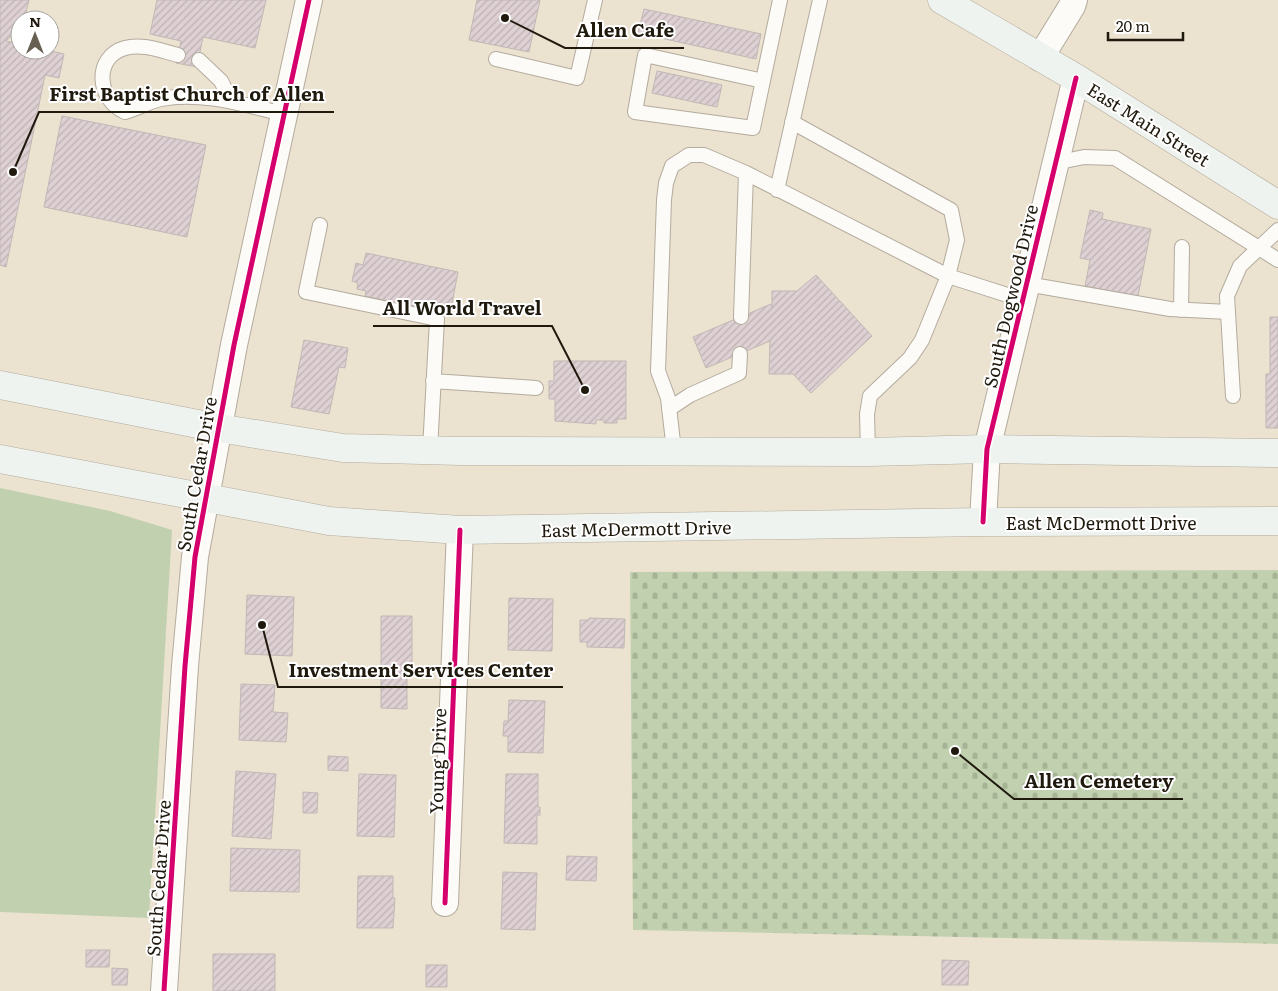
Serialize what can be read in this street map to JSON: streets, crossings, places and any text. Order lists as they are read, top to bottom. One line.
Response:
{"streets":{"main road":["East Main Street","East McDermott Drive"],"street":["South Dogwood Drive","South Cedar Drive","Young Drive"]},"crossings":[["East Main Street","South Dogwood Drive"],["South Dogwood Drive","East McDermott Drive"],["South Cedar Drive","East McDermott Drive"],["East McDermott Drive","Young Drive"]],"places":["Allen Cafe","First Baptist Church of Allen","All World Travel","Investment Services Center","Allen Cemetery"],"scale_bar":"20 m","north":"top"}
